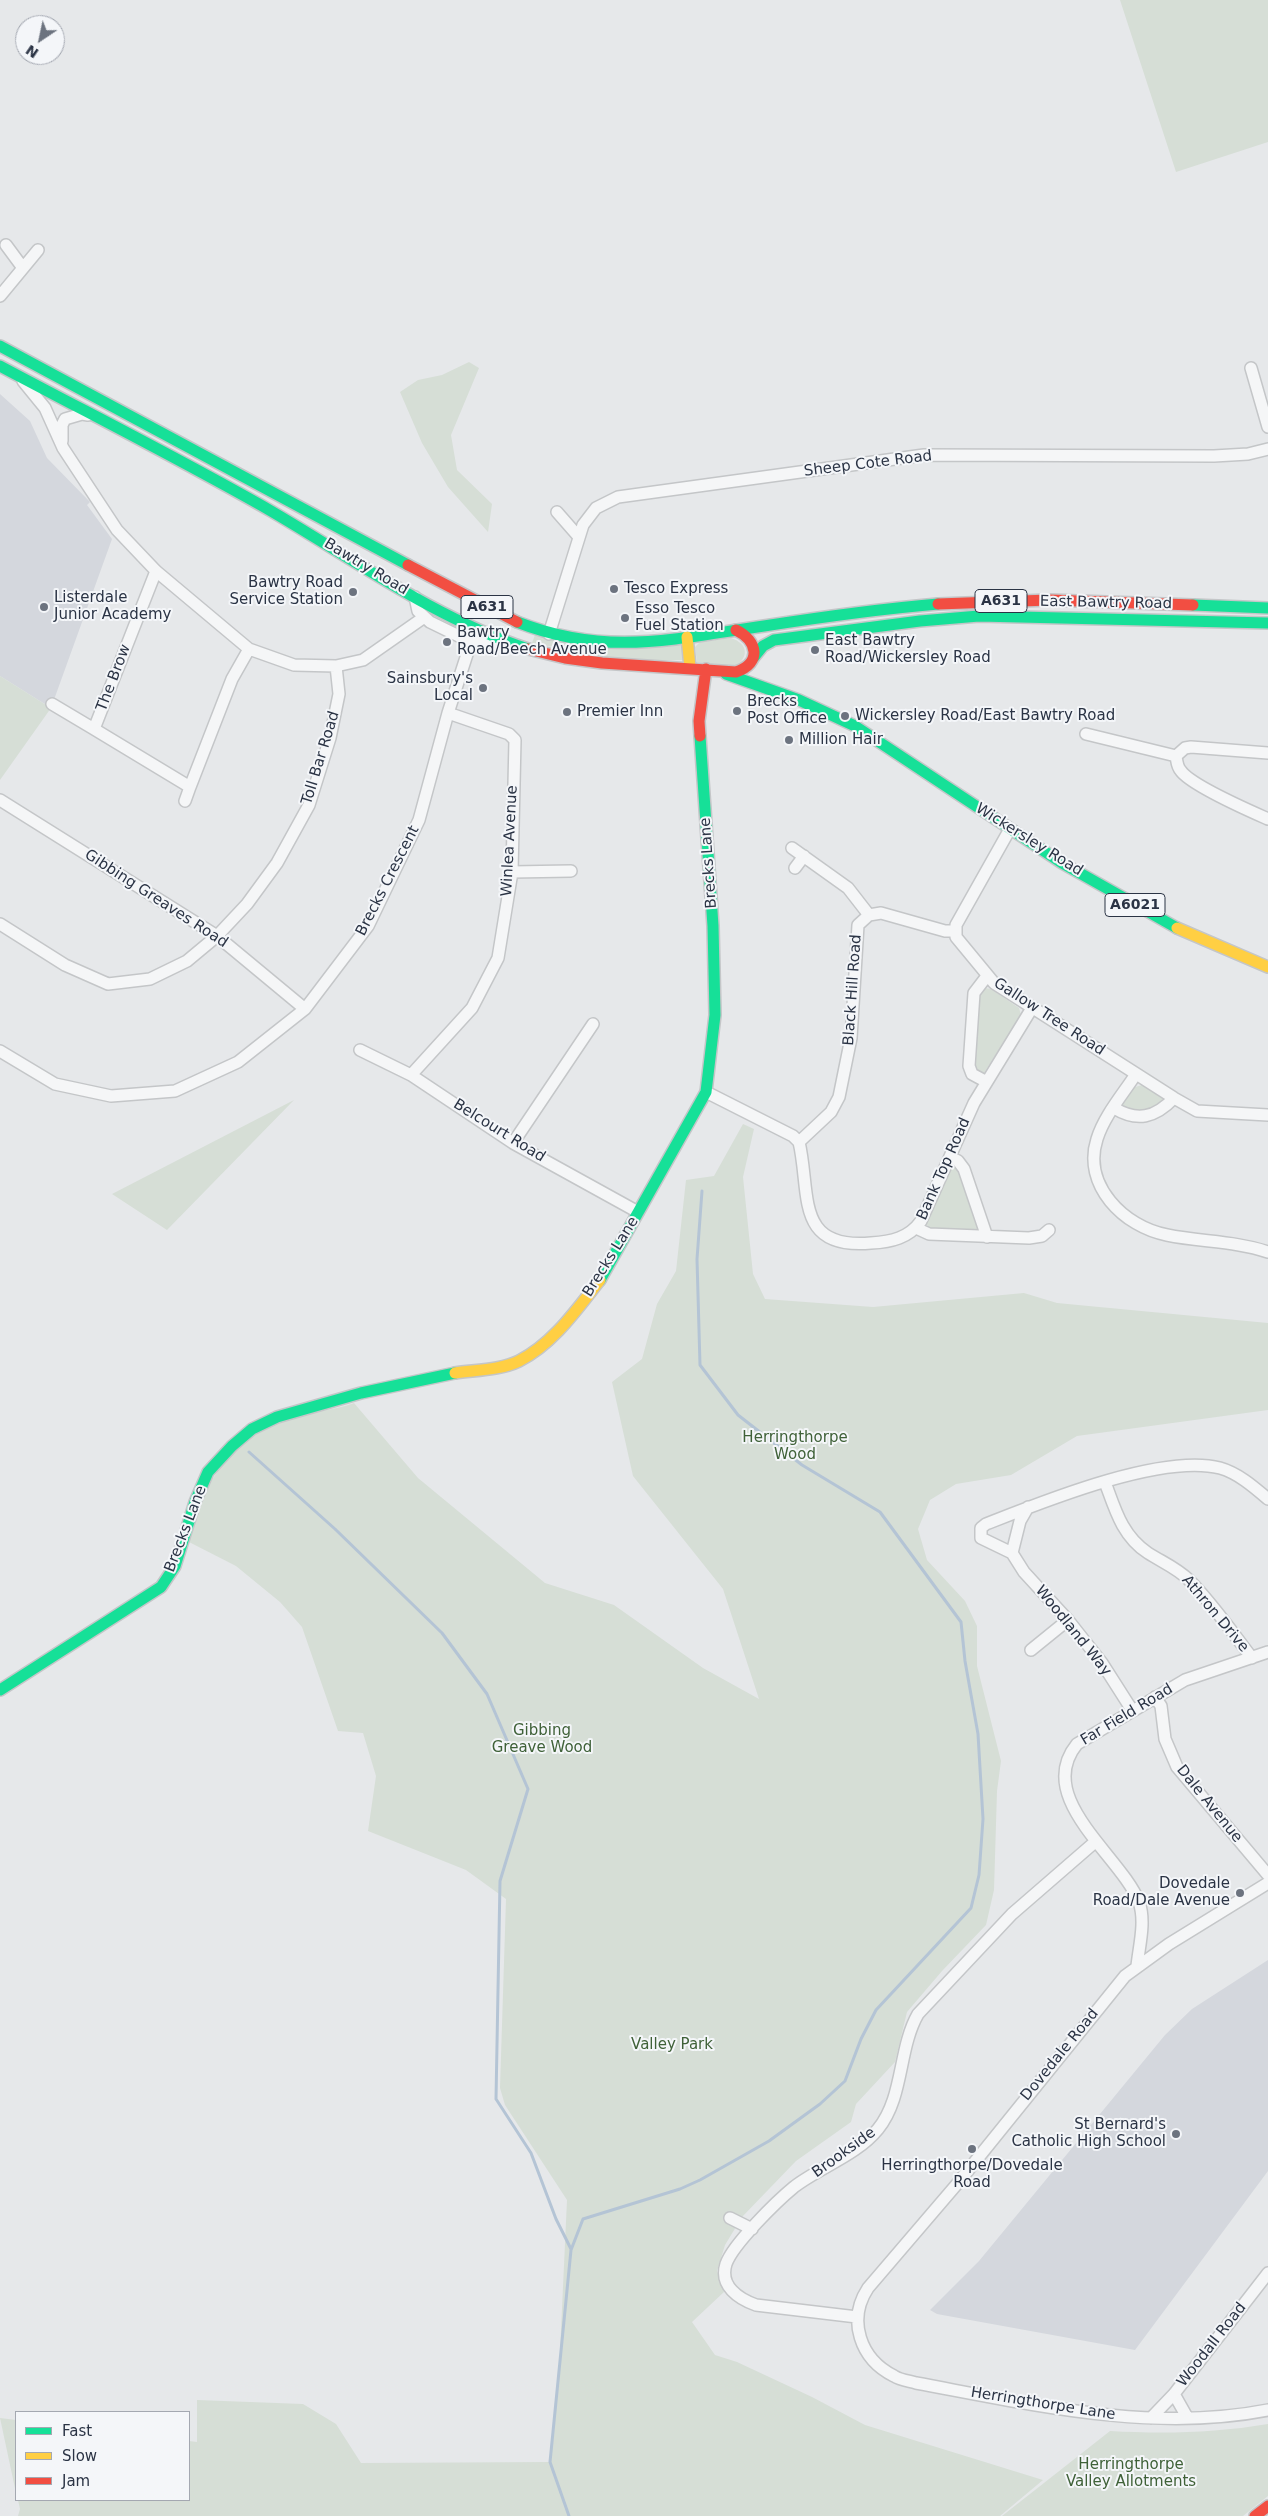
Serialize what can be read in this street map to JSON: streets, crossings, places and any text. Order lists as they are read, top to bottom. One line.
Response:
{"streets":{"main road":["Bawtry Road","A631","East Bawtry Road","Wickersley Road","Brecks Lane","A6021"],"street":["Sheep Cote Road","The Brow","Toll Bar Road","Winlea Avenue","Brecks Crescent","Gibbing Greaves Road","Black Hill Road","Gallow Tree Road","Belcourt Road","Bank Top Road","Athron Drive","Woodland Way","Far Field Road","Dale Avenue","Dovedale Road","Brookside","Woodall Road","Herringthorpe Lane"]},"crossings":[["Sheep Cote Road","Bawtry Road"],["Bawtry Road","A631"],["Bawtry Road","East Bawtry Road"],["Bawtry Road","Wickersley Road"],["Bawtry Road","Brecks Lane"],["A631","East Bawtry Road"],["A631","Wickersley Road"],["East Bawtry Road","Wickersley Road"],["Toll Bar Road","Gibbing Greaves Road"],["Winlea Avenue","Brecks Crescent"],["Winlea Avenue","Belcourt Road"],["Brecks Lane","Belcourt Road"],["Brecks Crescent","Gibbing Greaves Road"],["Black Hill Road","Gallow Tree Road"],["Black Hill Road","Bank Top Road"],["Gallow Tree Road","Bank Top Road"],["Athron Drive","Far Field Road"],["Woodland Way","Far Field Road"],["Far Field Road","Dale Avenue"],["Far Field Road","Dovedale Road"],["Far Field Road","Brookside"],["Dovedale Road","Brookside"],["Dovedale Road","Herringthorpe Lane"],["Brookside","Herringthorpe Lane"],["Woodall Road","Herringthorpe Lane"]],"parks":["Herringthorpe Wood","Gibbing Greave Wood","Valley Park","Herringthorpe Valley Allotments"],"places":["Tesco Express","Bawtry Road Service Station","Listerdale Junior Academy","Esso Tesco Fuel Station","Bawtry Road/Beech Avenue","East Bawtry Road/Wickersley Road","Sainsbury's Local","Brecks Post Office","Premier Inn","Wickersley Road/East Bawtry Road","Million Hair","Dovedale Road/Dale Avenue","St Bernard's Catholic High School","Herringthorpe/Dovedale Road"],"legend":["Fast","Slow","Jam"],"north":"bottom left"}
